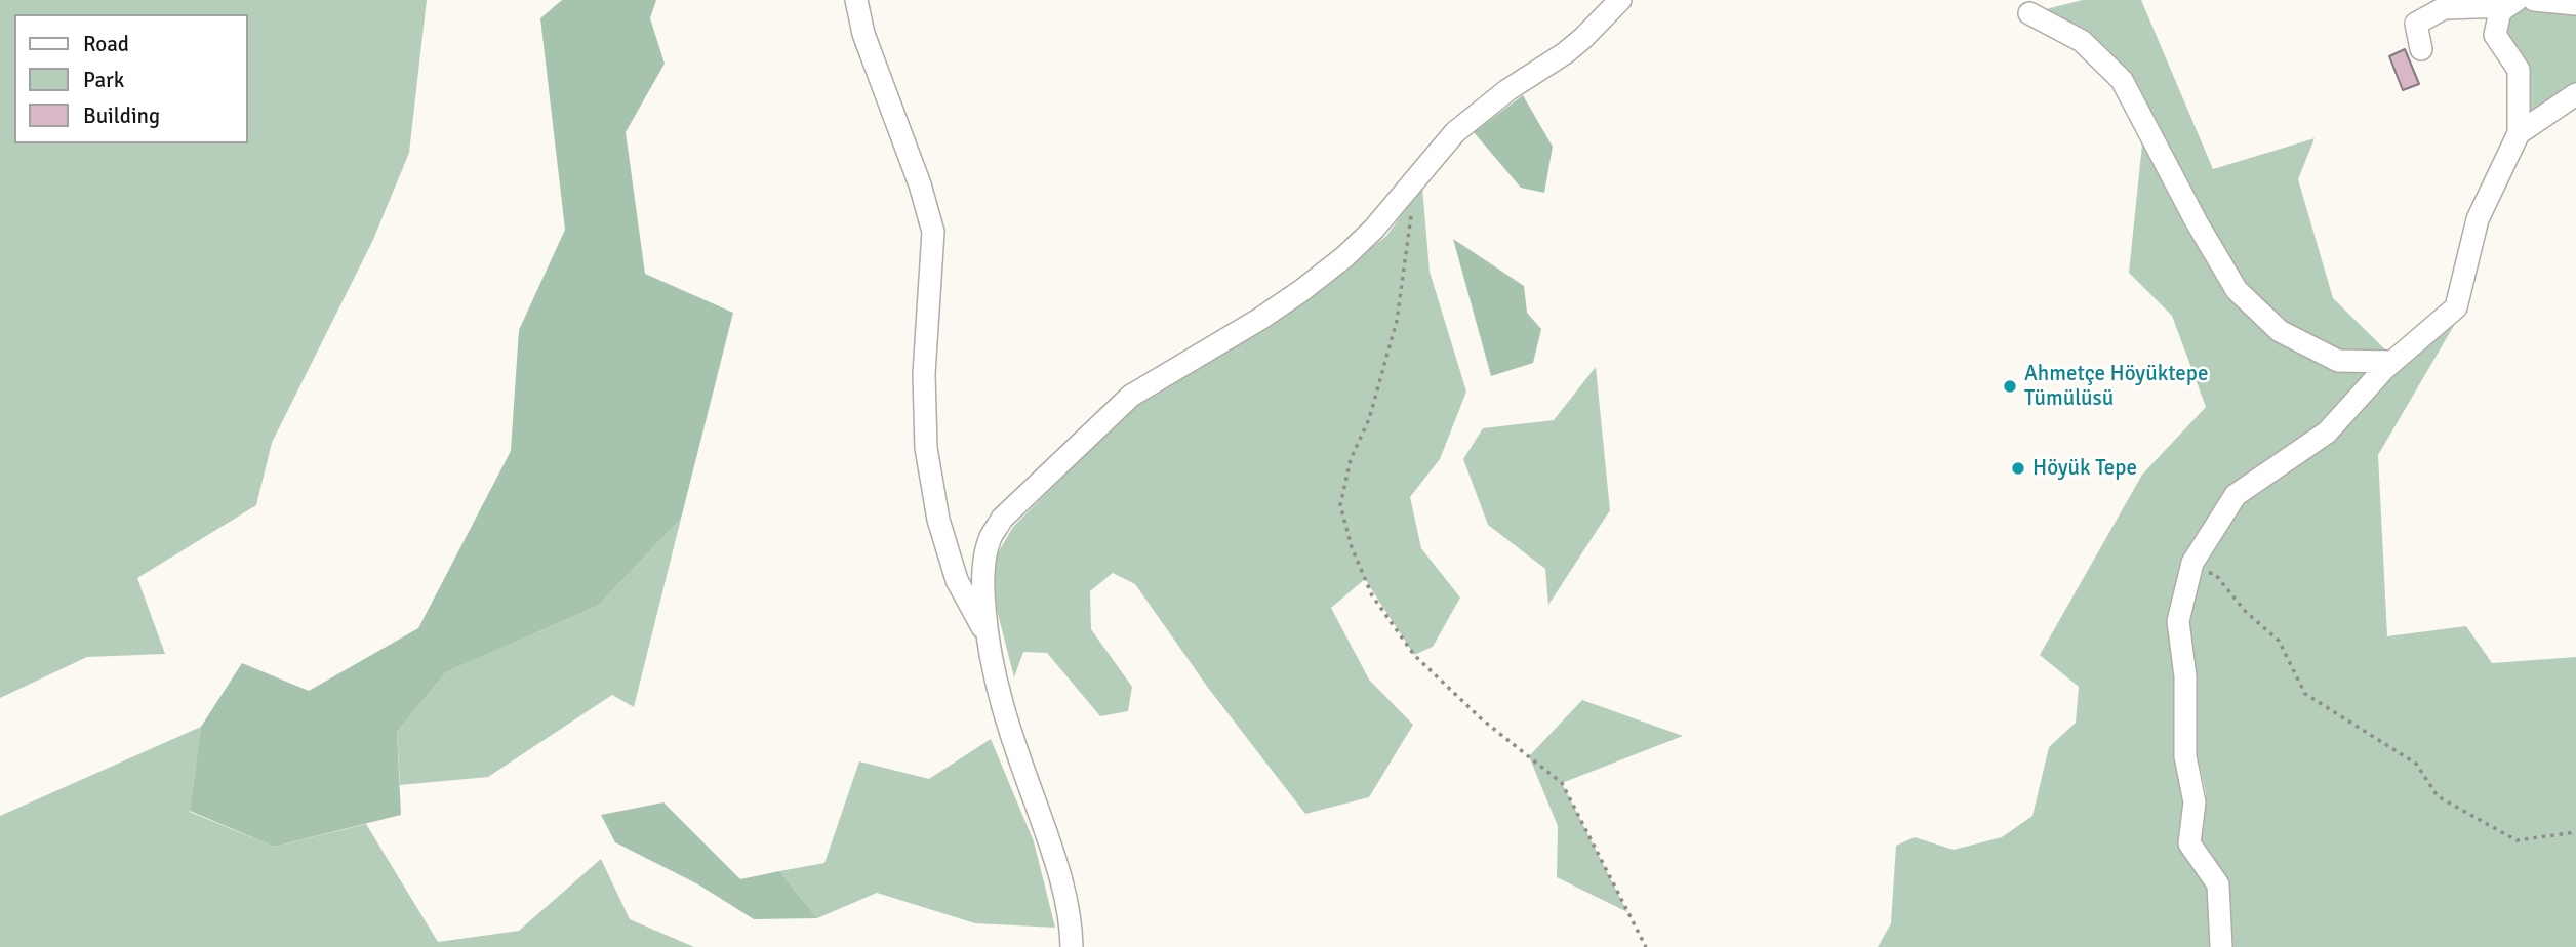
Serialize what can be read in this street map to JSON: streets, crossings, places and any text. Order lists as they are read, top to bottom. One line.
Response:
{"places":["Ahmetçe Höyüktepe Tümülüsü","Höyük Tepe"],"legend":["Road","Park","Building"]}
